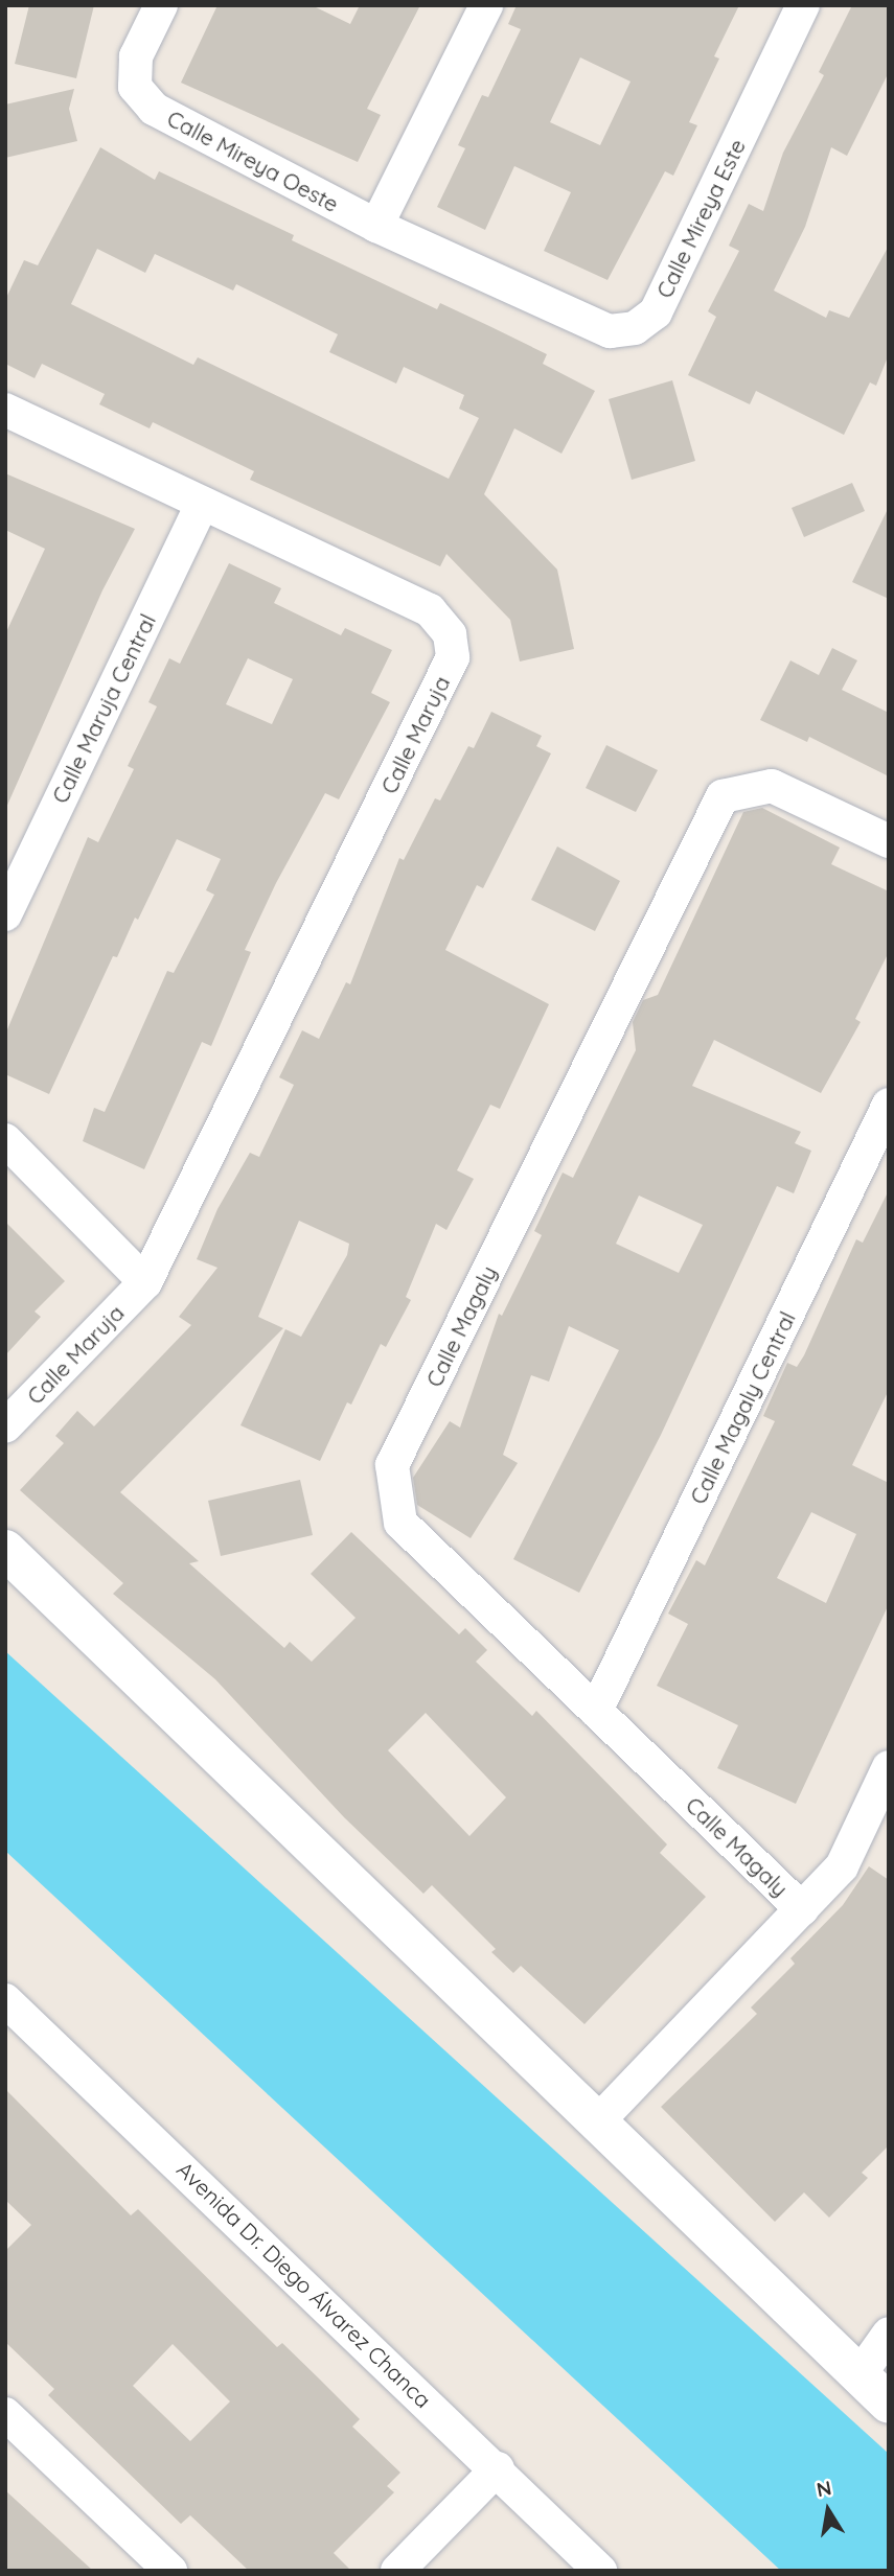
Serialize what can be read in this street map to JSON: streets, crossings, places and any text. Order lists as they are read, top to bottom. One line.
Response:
{"streets":{"street":["Calle Mireya Oeste","Calle Mireya Este","Calle Maruja Central","Calle Maruja","Calle Magaly","Calle Magaly Central","Avenida Dr. Diego Álvarez Chanca"]},"crossings":[["Calle Mireya Oeste","Calle Mireya Este"],["Calle Maruja Central","Calle Maruja"],["Calle Magaly","Calle Magaly Central"]],"north":"top"}
